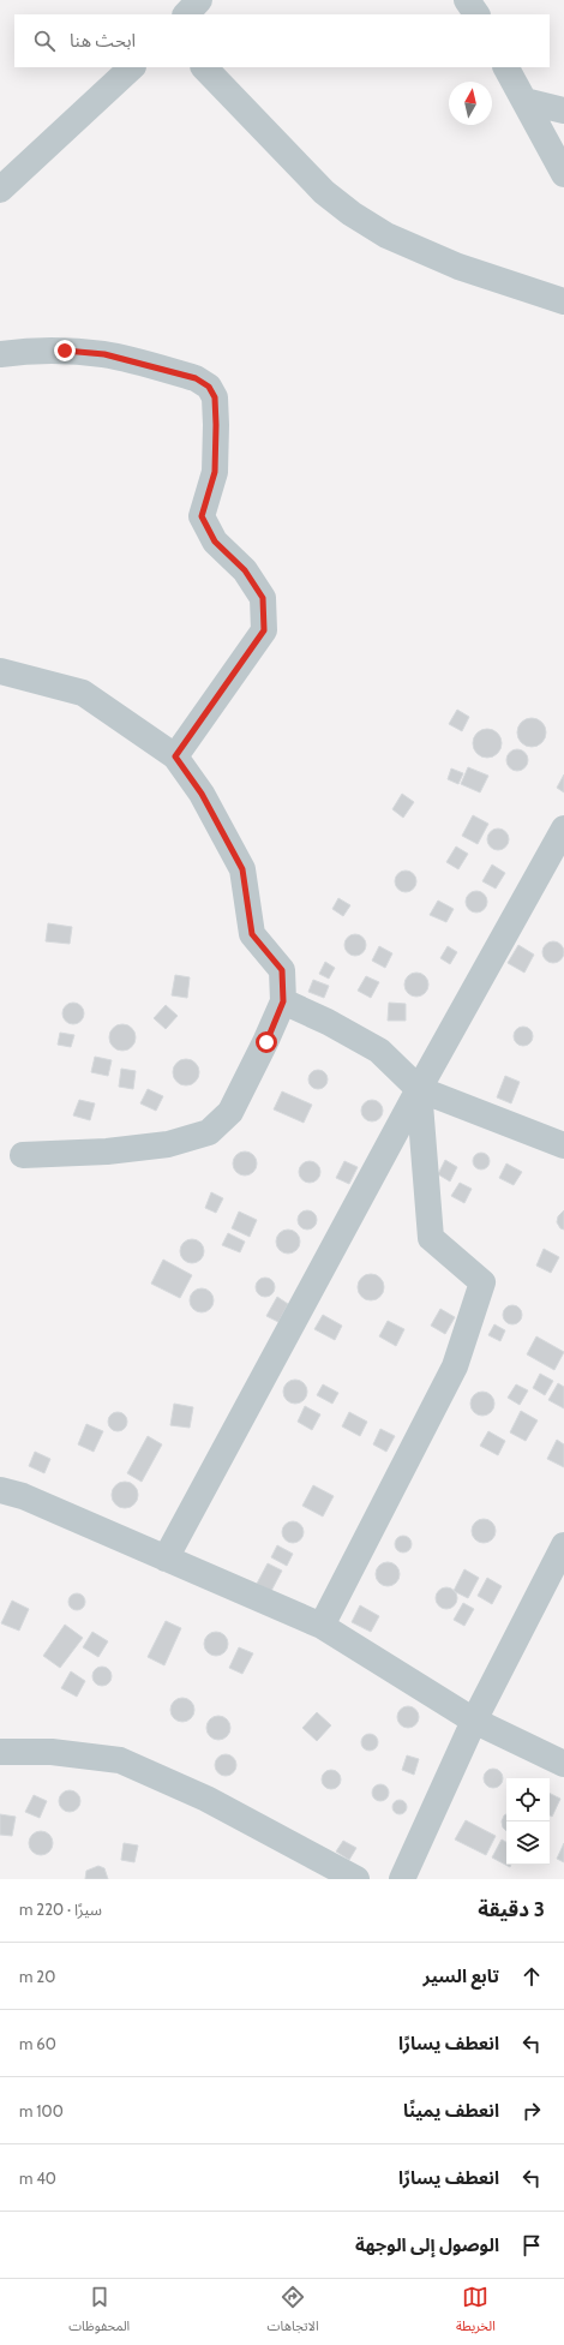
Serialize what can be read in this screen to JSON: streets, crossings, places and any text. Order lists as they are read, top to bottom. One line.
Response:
{"north":"top","page":{"search":"ابحث هنا","heading":["3 دقيقة","سيرًا · 220 m"],"list":[["تابع السير","20 m"],["انعطف يسارًا","60 m"],["انعطف يمينًا","100 m"],["انعطف يسارًا","40 m"],"الوصول إلى الوجهة"],"nav":["الخريطة","الاتجاهات","المحفوظات"]}}
